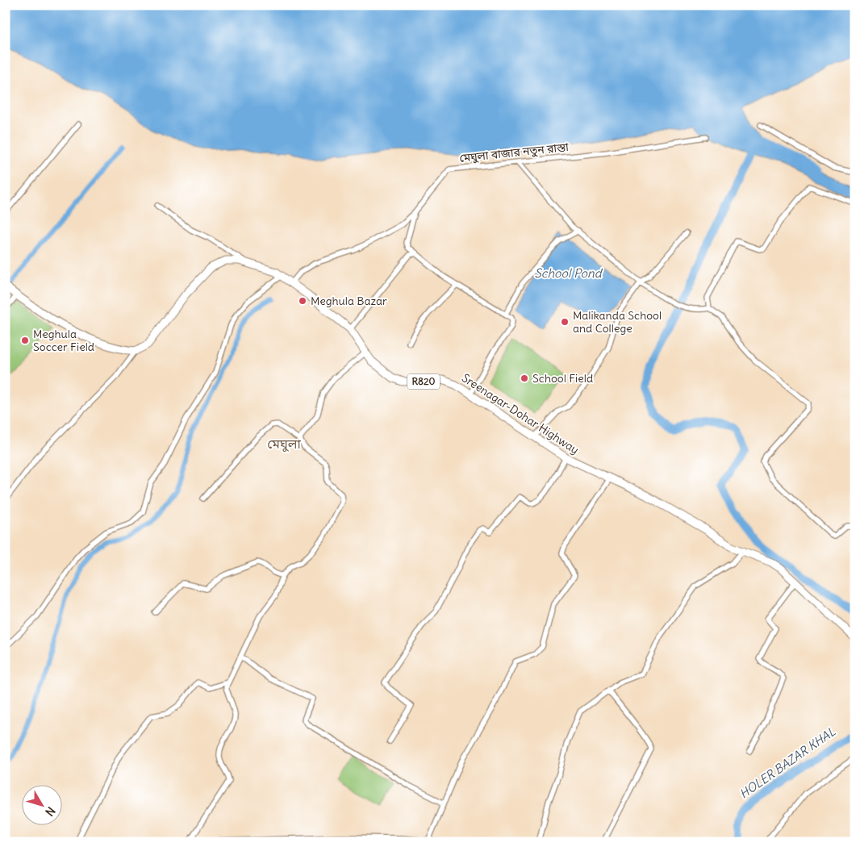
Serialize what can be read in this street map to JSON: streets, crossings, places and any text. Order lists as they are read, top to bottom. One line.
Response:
{"streets":{"main road":["R820","Sreenagar-Dohar Highway"],"street":["মেঘুলা বাজার নতুন রাস্তা"]},"crossings":[["মেঘুলা বাজার নতুন রাস্তা","Sreenagar-Dohar Highway"]],"districts":["মেঘুলা"],"water":["School Pond","HOLER BAZAR KHAL"],"places":["Meghula Bazar","Malikanda School and College","Meghula Soccer Field","School Field"],"north":"bottom right"}
